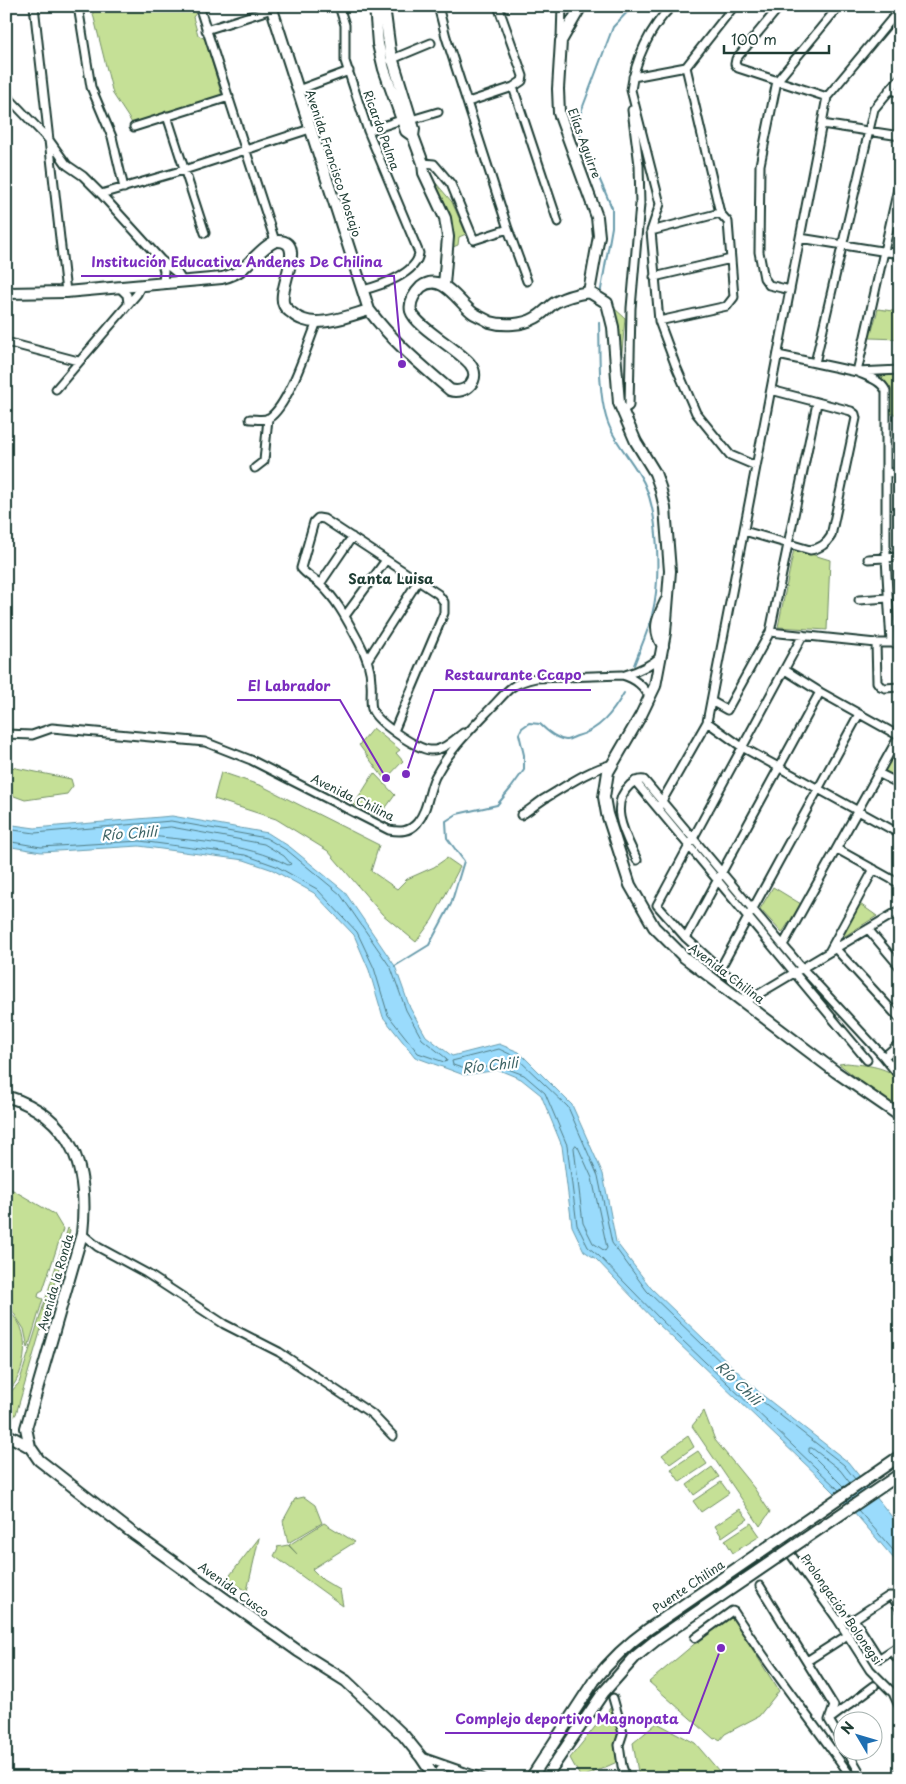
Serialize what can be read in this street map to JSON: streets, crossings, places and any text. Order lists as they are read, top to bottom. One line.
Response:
{"streets":{"street":["Ricardo Palma","Elías Aguirre","Avenida Francisco Mostajo","Avenida Chilina","Avenida la Ronda","Puente Chilina","Avenida Cusco","Prolongación Bolonegsi"]},"crossings":[["Ricardo Palma","Avenida Francisco Mostajo"],["Avenida la Ronda","Avenida Cusco"]],"districts":["Santa Luisa"],"water":["Río Chili"],"places":["Institución Educativa Andenes De Chilina","Restaurante Ccapo","El Labrador","Complejo deportivo Magnopata"],"scale_bar":"100 m","north":"top left"}
